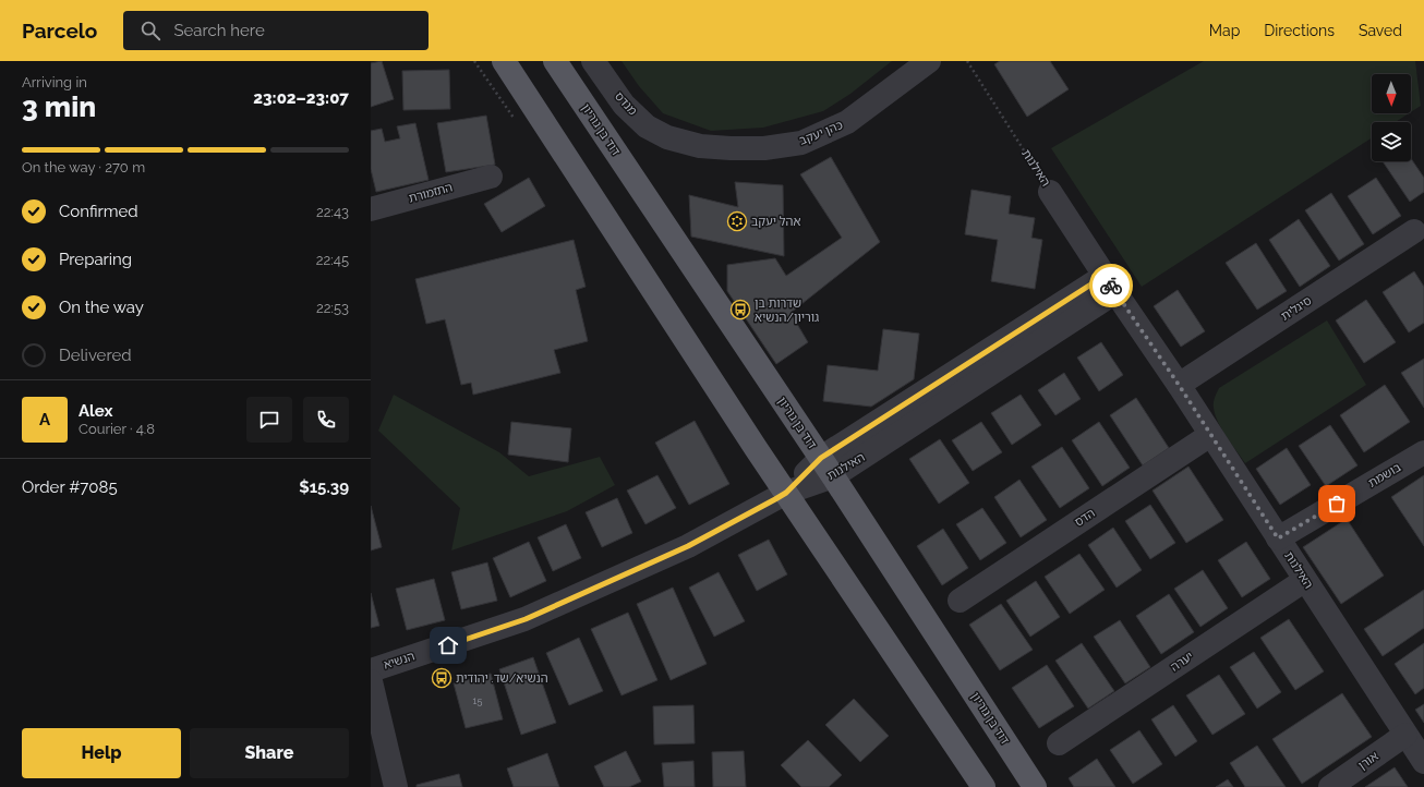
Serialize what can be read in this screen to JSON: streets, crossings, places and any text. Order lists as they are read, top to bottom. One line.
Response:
{"streets":{"main road":["דוד בן גוריון"],"street":["מנדס","כהן יעקב","האילנות","התזמורת","סיגלית","בושמת","הדס","הנשיא","יערה","אורן"]},"crossings":[["מנדס","כהן יעקב"],["דוד בן גוריון","האילנות"],["האילנות","סיגלית"],["האילנות","בושמת"],["האילנות","הדס"],["האילנות","הנשיא"],["האילנות","יערה"],["האילנות","אורן"]],"places":{"synagogue":["אהל יעקב"],"bus stop":["שדרות בן גוריון/הנשיא","הנשיא/שד. יהודית"]},"house_numbers":["15"],"north":"bottom","page":{"header":"Parcelo","search":"Search here","nav":["Map","Directions","Saved"],"heading":["3 min","Arriving in","23:02–23:07"],"panel":["Alex","Courier · 4.8","Order #7085","$15.39"],"bar":"On the way · 270 m","list":[["Confirmed","22:43"],["Preparing","22:45"],["On the way","22:53"],"Delivered"],"round":"A","buttons":["Help","Share"]}}
